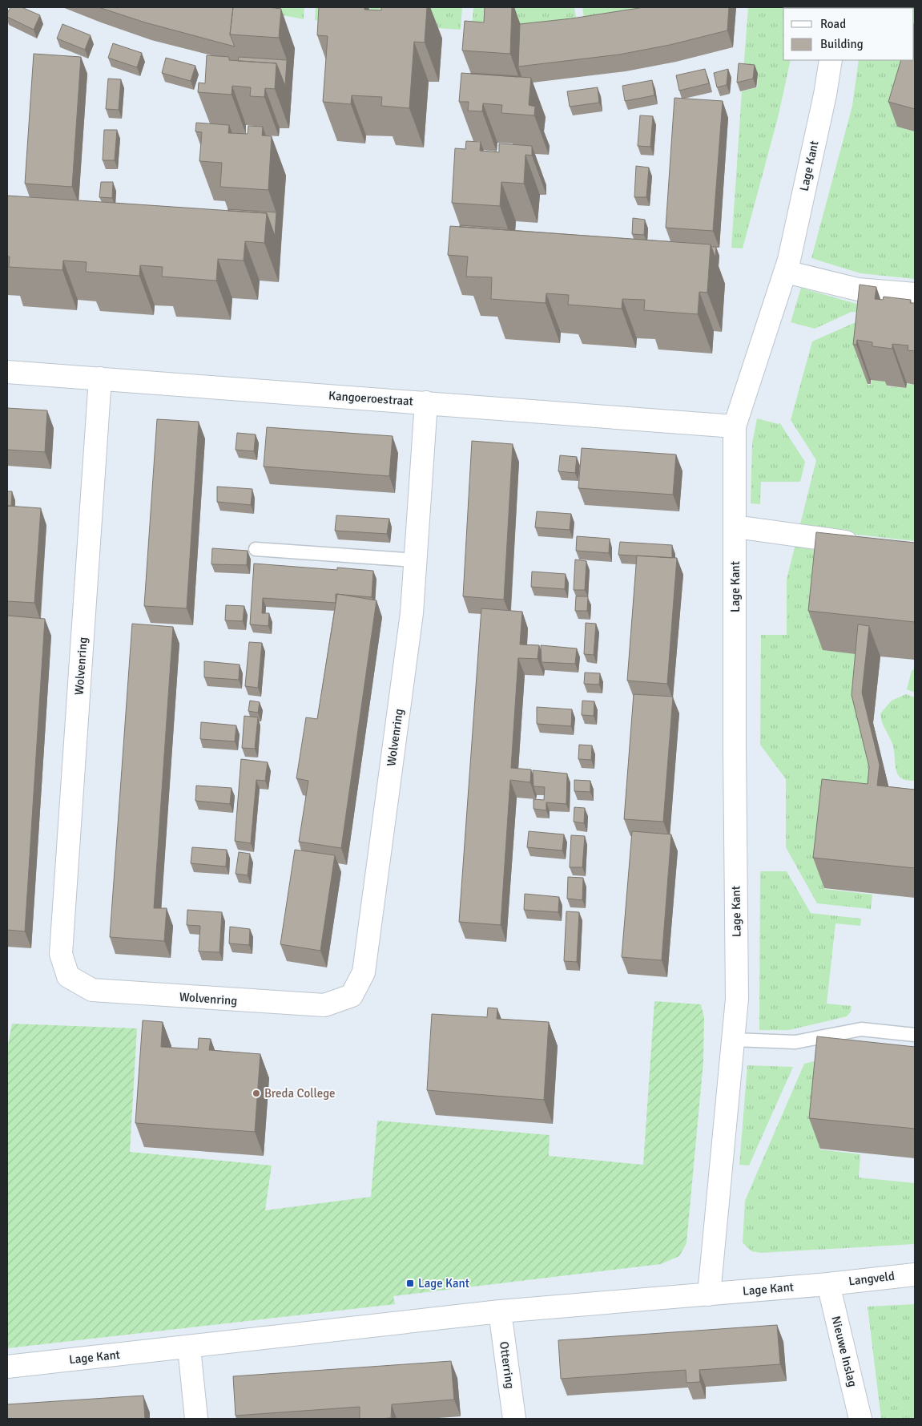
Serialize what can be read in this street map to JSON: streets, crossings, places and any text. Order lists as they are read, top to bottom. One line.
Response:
{"streets":{"street":["Lage Kant","Kangoeroestraat","Wolvenring","Langveld","Nieuwe Inslag","Otterring"]},"crossings":[["Lage Kant","Kangoeroestraat"],["Lage Kant","Langveld"],["Lage Kant","Nieuwe Inslag"],["Lage Kant","Otterring"],["Kangoeroestraat","Wolvenring"],["Langveld","Nieuwe Inslag"]],"places":{"other":["Breda College"],"transit":["Lage Kant"]},"legend":["Road","Building"]}
